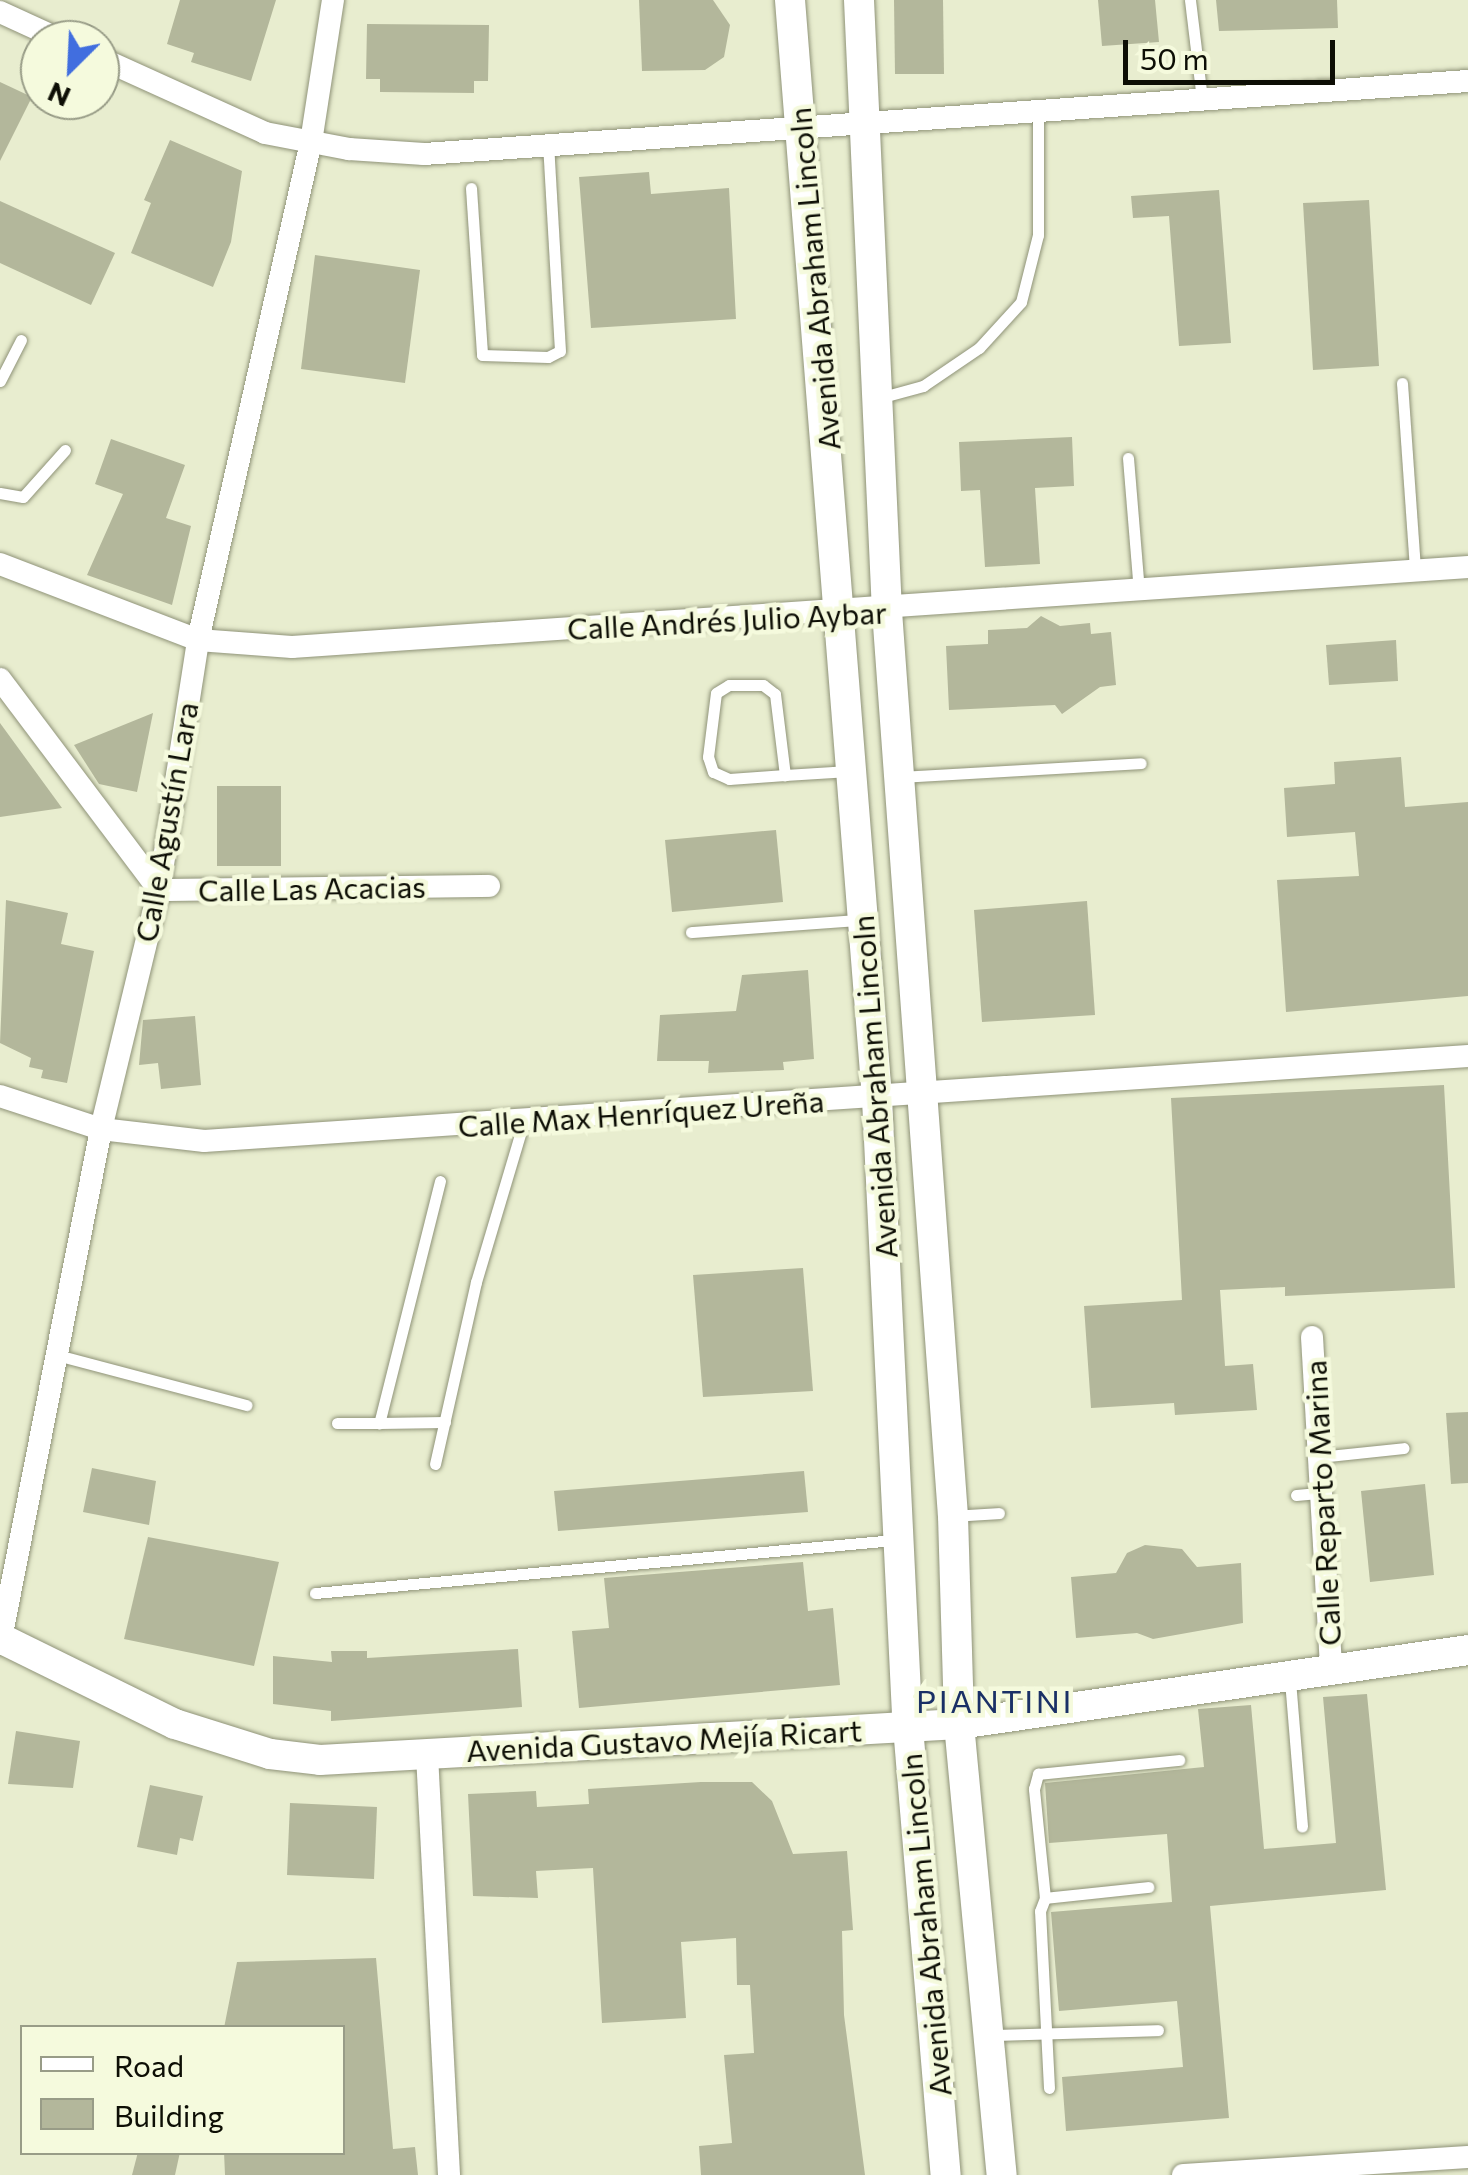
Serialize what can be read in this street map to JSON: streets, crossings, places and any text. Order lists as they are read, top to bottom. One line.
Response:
{"streets":{"main road":["Avenida Abraham Lincoln","Avenida Gustavo Mejía Ricart"],"street":["Calle Andrés Julio Aybar","Calle Agustín Lara","Calle Las Acacias","Calle Max Henríquez Ureña","Calle Reparto Marina"]},"crossings":[["Avenida Abraham Lincoln","Calle Andrés Julio Aybar"],["Avenida Abraham Lincoln","Calle Max Henríquez Ureña"],["Avenida Abraham Lincoln","Avenida Gustavo Mejía Ricart"],["Calle Andrés Julio Aybar","Calle Agustín Lara"],["Calle Agustín Lara","Calle Las Acacias"],["Calle Agustín Lara","Calle Max Henríquez Ureña"],["Calle Agustín Lara","Avenida Gustavo Mejía Ricart"],["Calle Reparto Marina","Avenida Gustavo Mejía Ricart"]],"districts":["PIANTINI"],"legend":["Road","Building"],"scale_bar":"50 m","north":"bottom left"}
